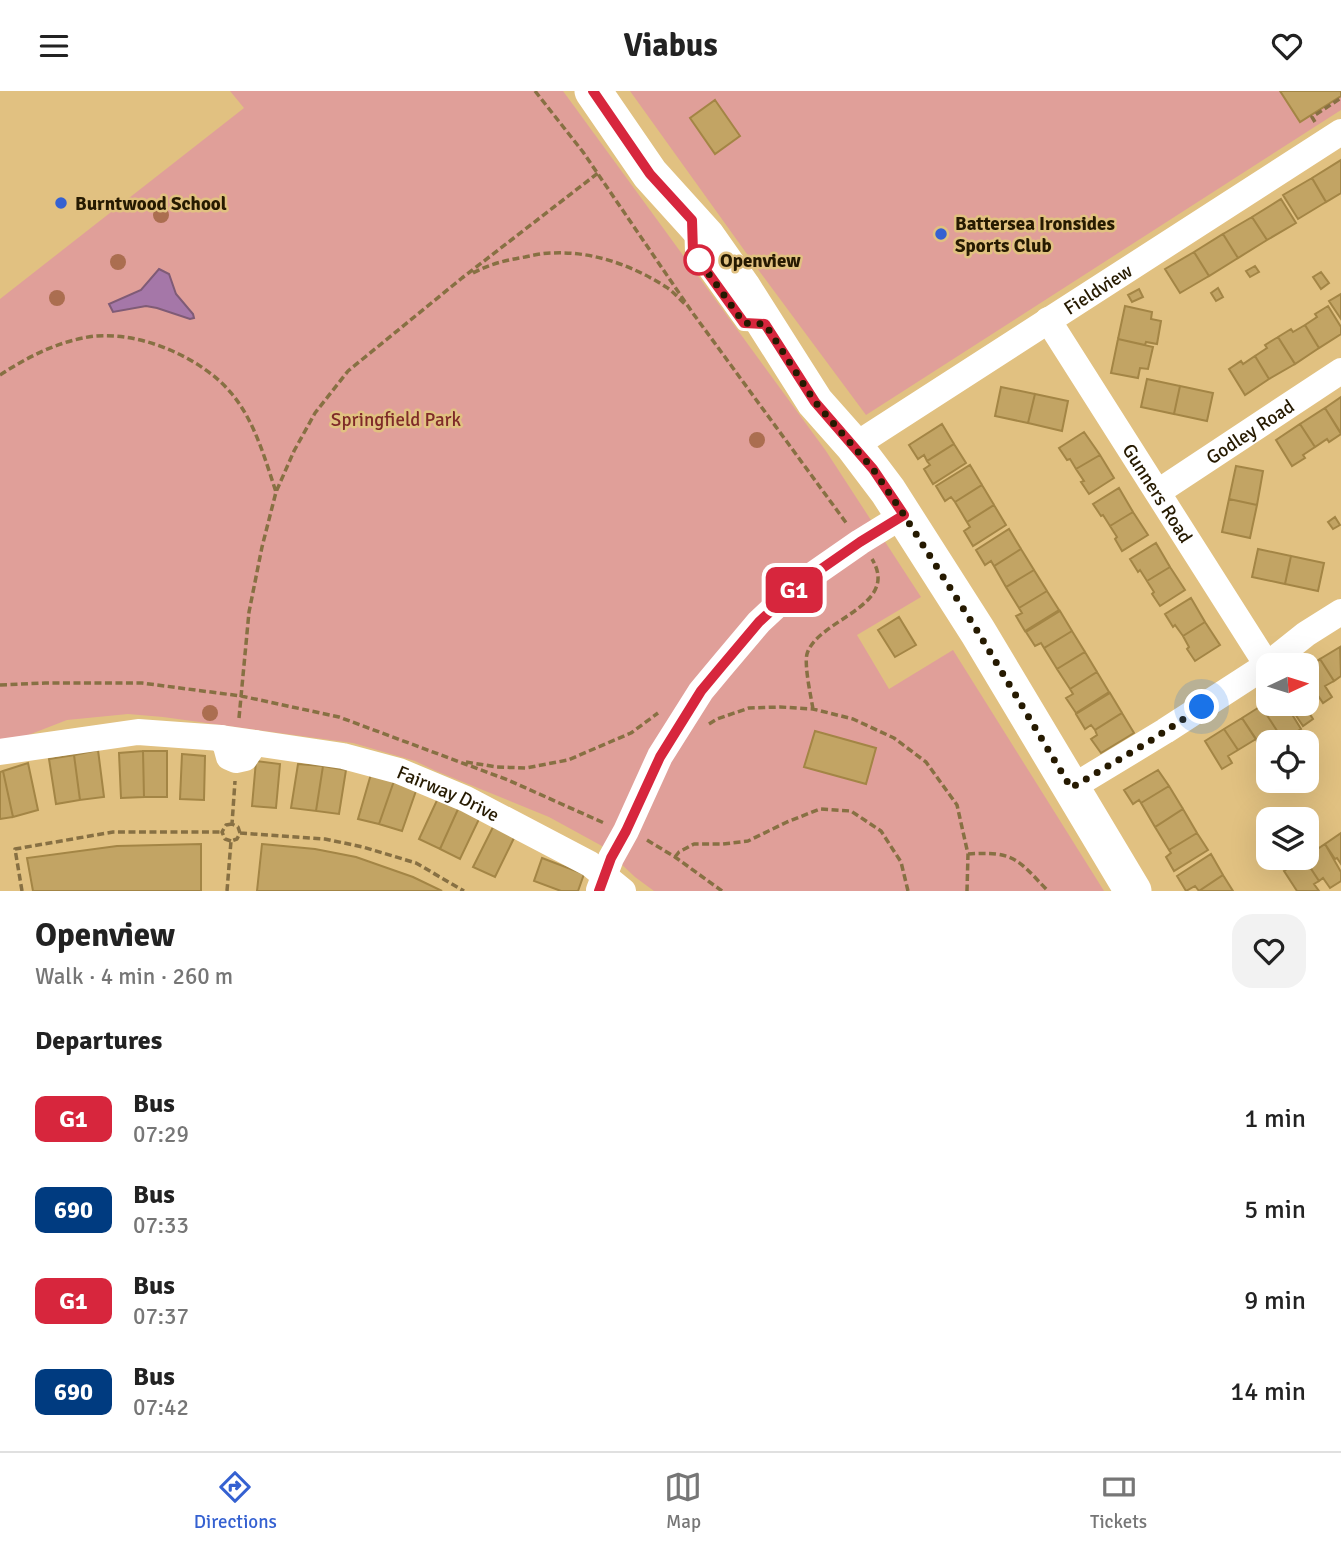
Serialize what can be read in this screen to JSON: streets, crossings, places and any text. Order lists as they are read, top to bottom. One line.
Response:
{"streets":{"street":["Fieldview","Godley Road","Gunners Road","Fairway Drive"]},"crossings":[["Fieldview","Gunners Road"],["Godley Road","Gunners Road"]],"parks":["Springfield Park"],"places":["Burntwood School","Battersea Ironsides Sports Club","Openview"],"lines":["bus line G1"],"north":"right","page":{"header":"Viabus","on_map":"G1","heading":[["Openview","Walk · 4 min · 260 m"],"Departures"],"list":[{"mark":"G1","name":"Bus","note":"07:29","value":"1 min"},{"mark":"690","name":"Bus","note":"07:33","value":"5 min"},{"mark":"G1","name":"Bus","note":"07:37","value":"9 min"},{"mark":"690","name":"Bus","note":"07:42","value":"14 min"}],"tabs":["Directions","Map","Tickets"]}}
